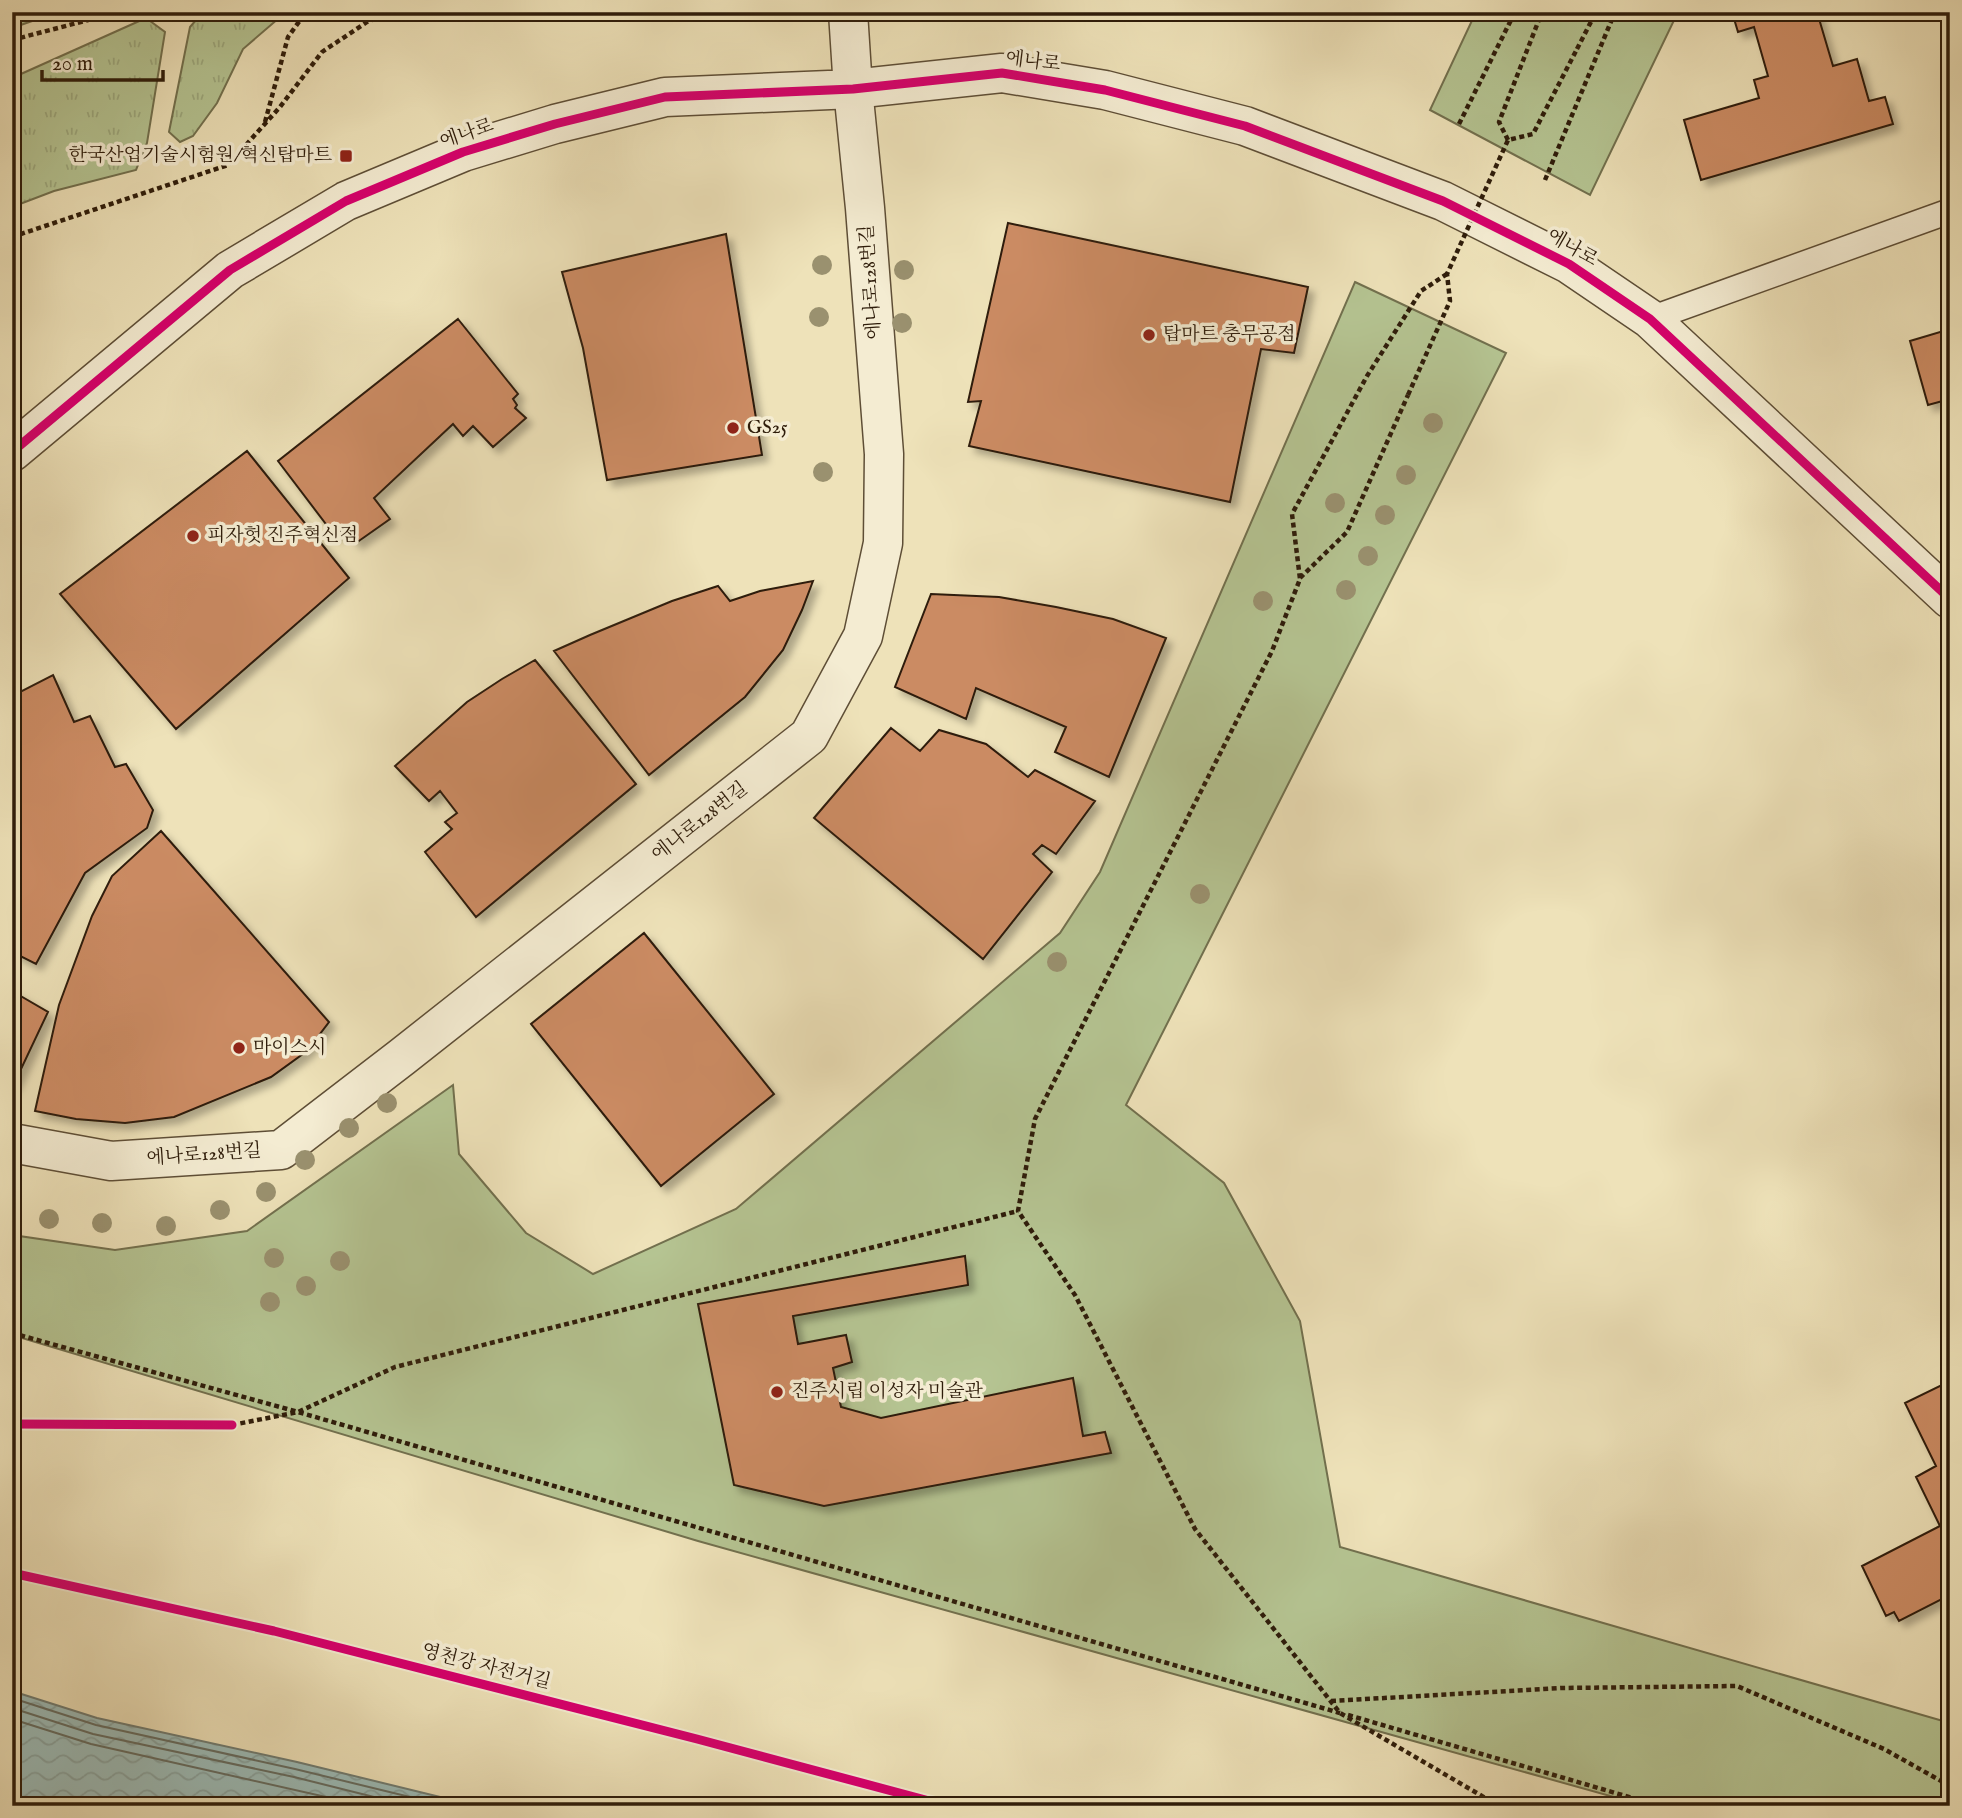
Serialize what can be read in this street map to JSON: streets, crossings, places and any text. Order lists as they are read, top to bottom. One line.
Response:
{"streets":{"street":["에나로","에나로128번길"],"cycle path":["영천강 자전거길"]},"crossings":[["에나로","에나로128번길"]],"places":{"transit":["한국산업기술시험원/혁신탑마트"],"other":["탑마트 충무공점","GS25","피자헛 진주혁신점","마이스시","진주시립 이성자 미술관"]},"scale_bar":"20 m"}
